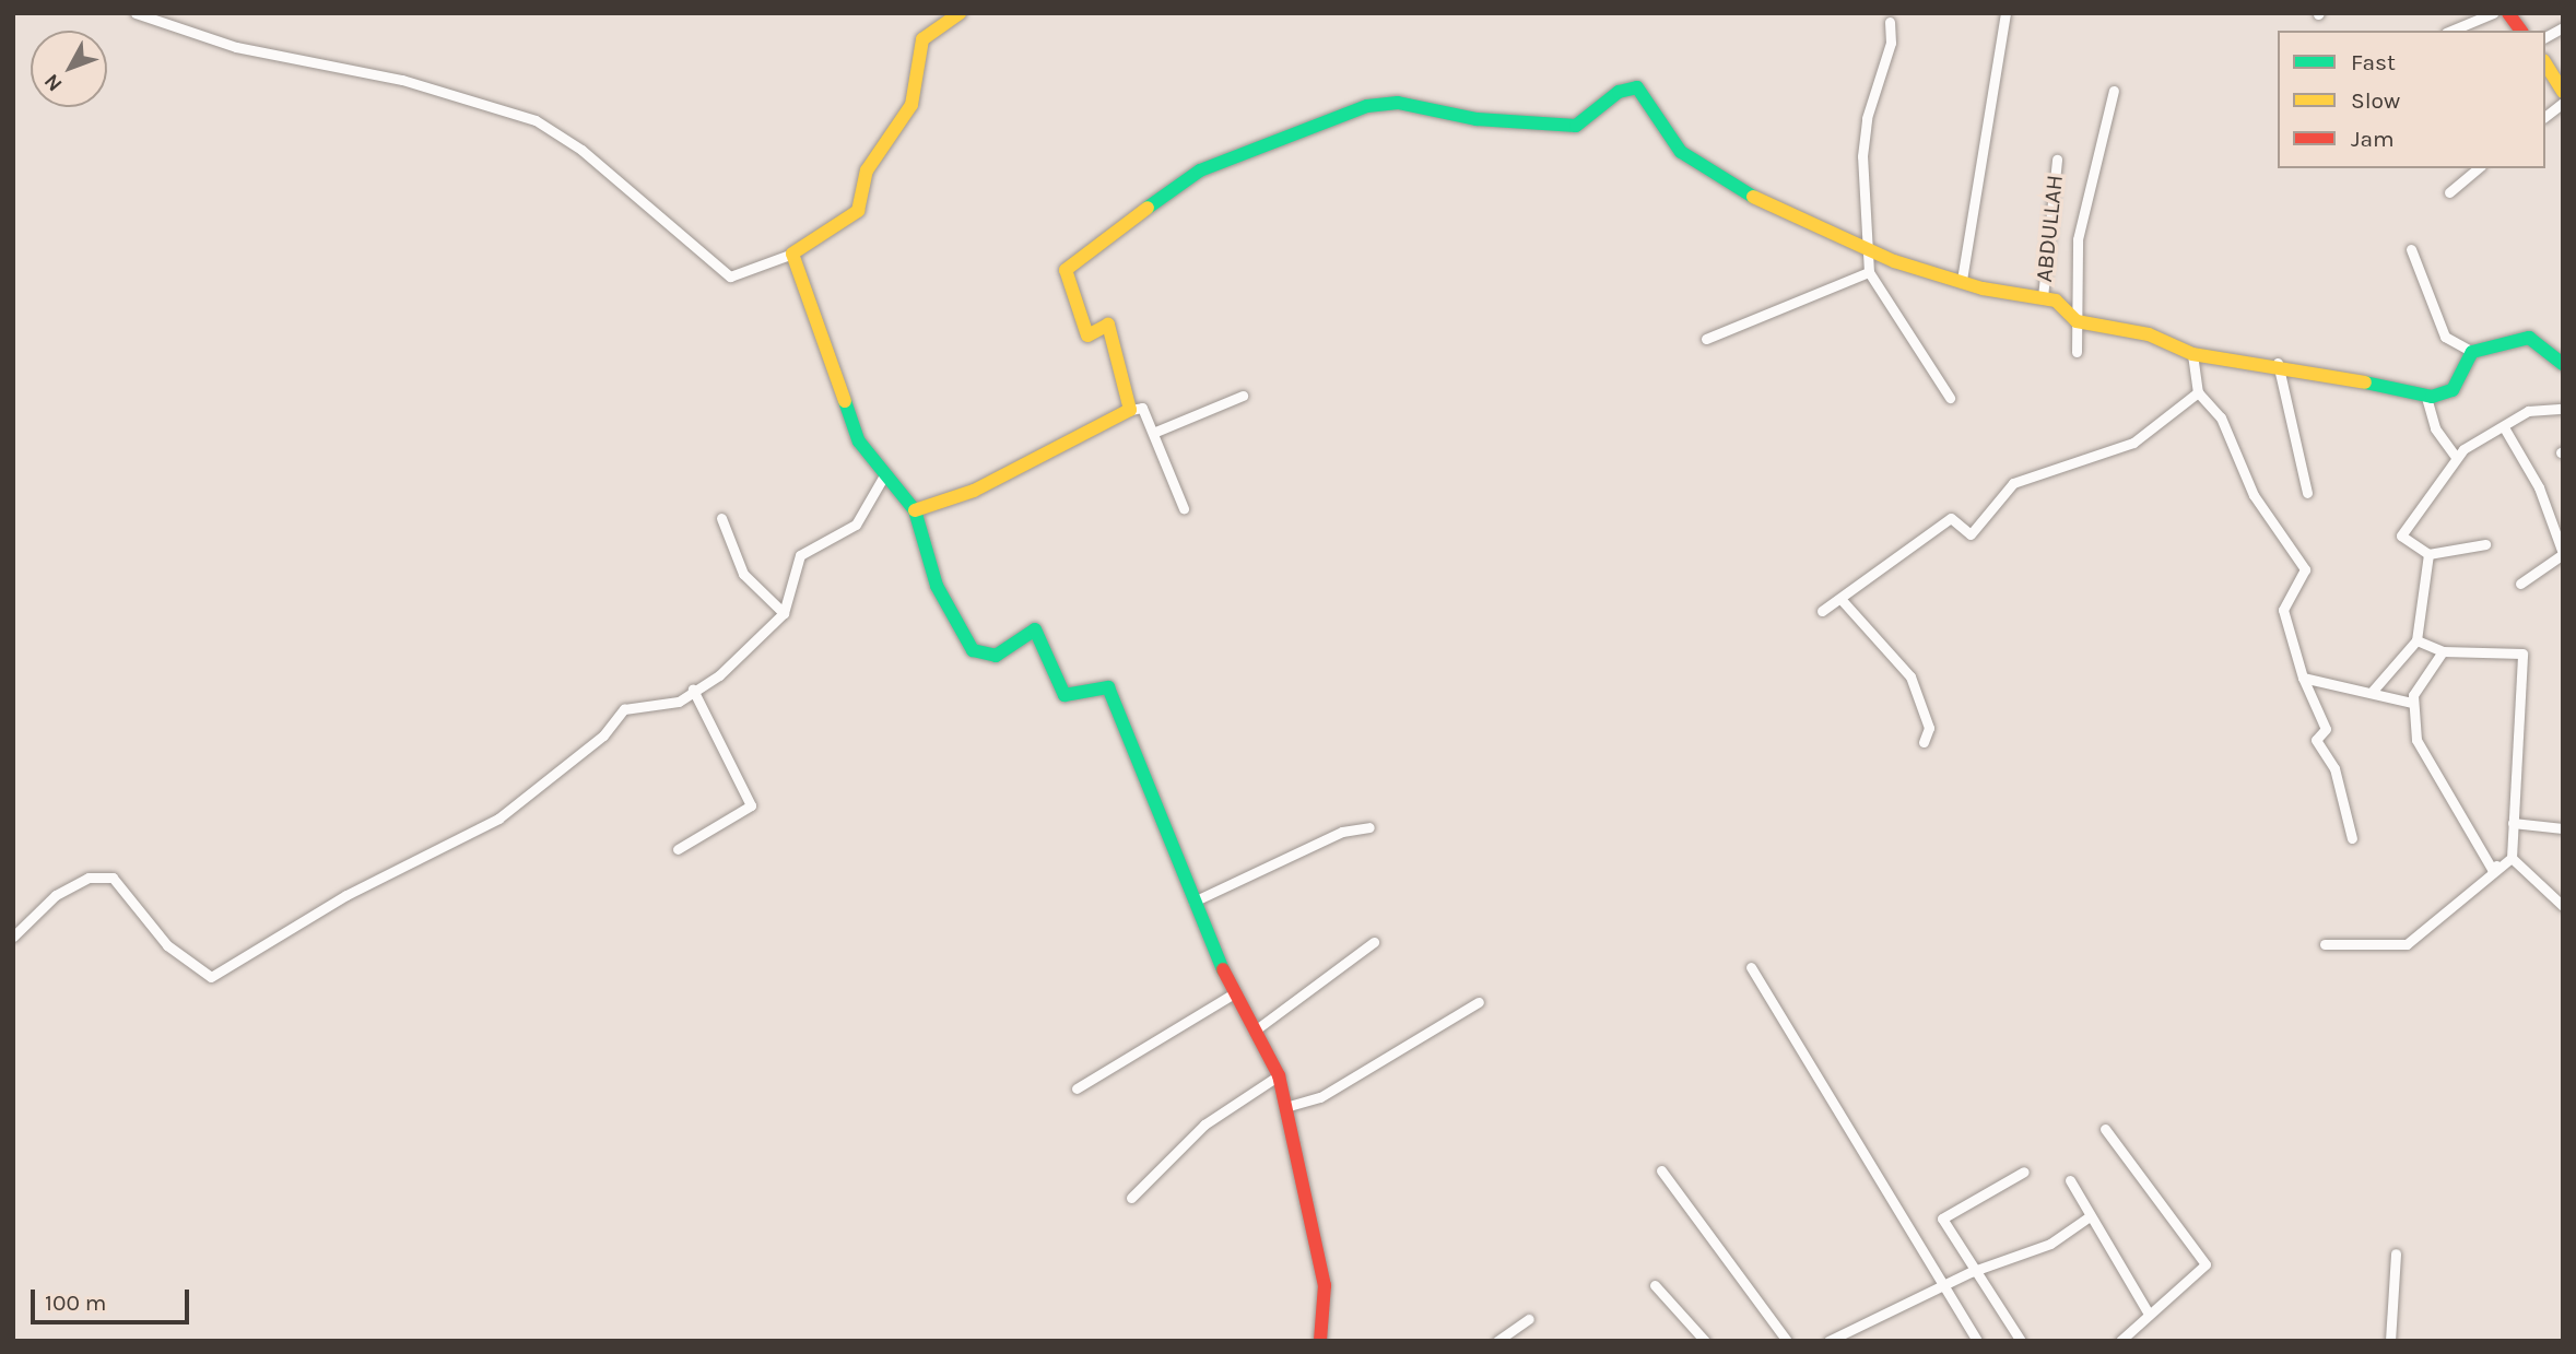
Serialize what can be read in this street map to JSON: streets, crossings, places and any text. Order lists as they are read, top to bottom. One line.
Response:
{"streets":{"street":["ABDULLAH"]},"legend":["Fast","Slow","Jam"],"scale_bar":"100 m","north":"bottom left"}
